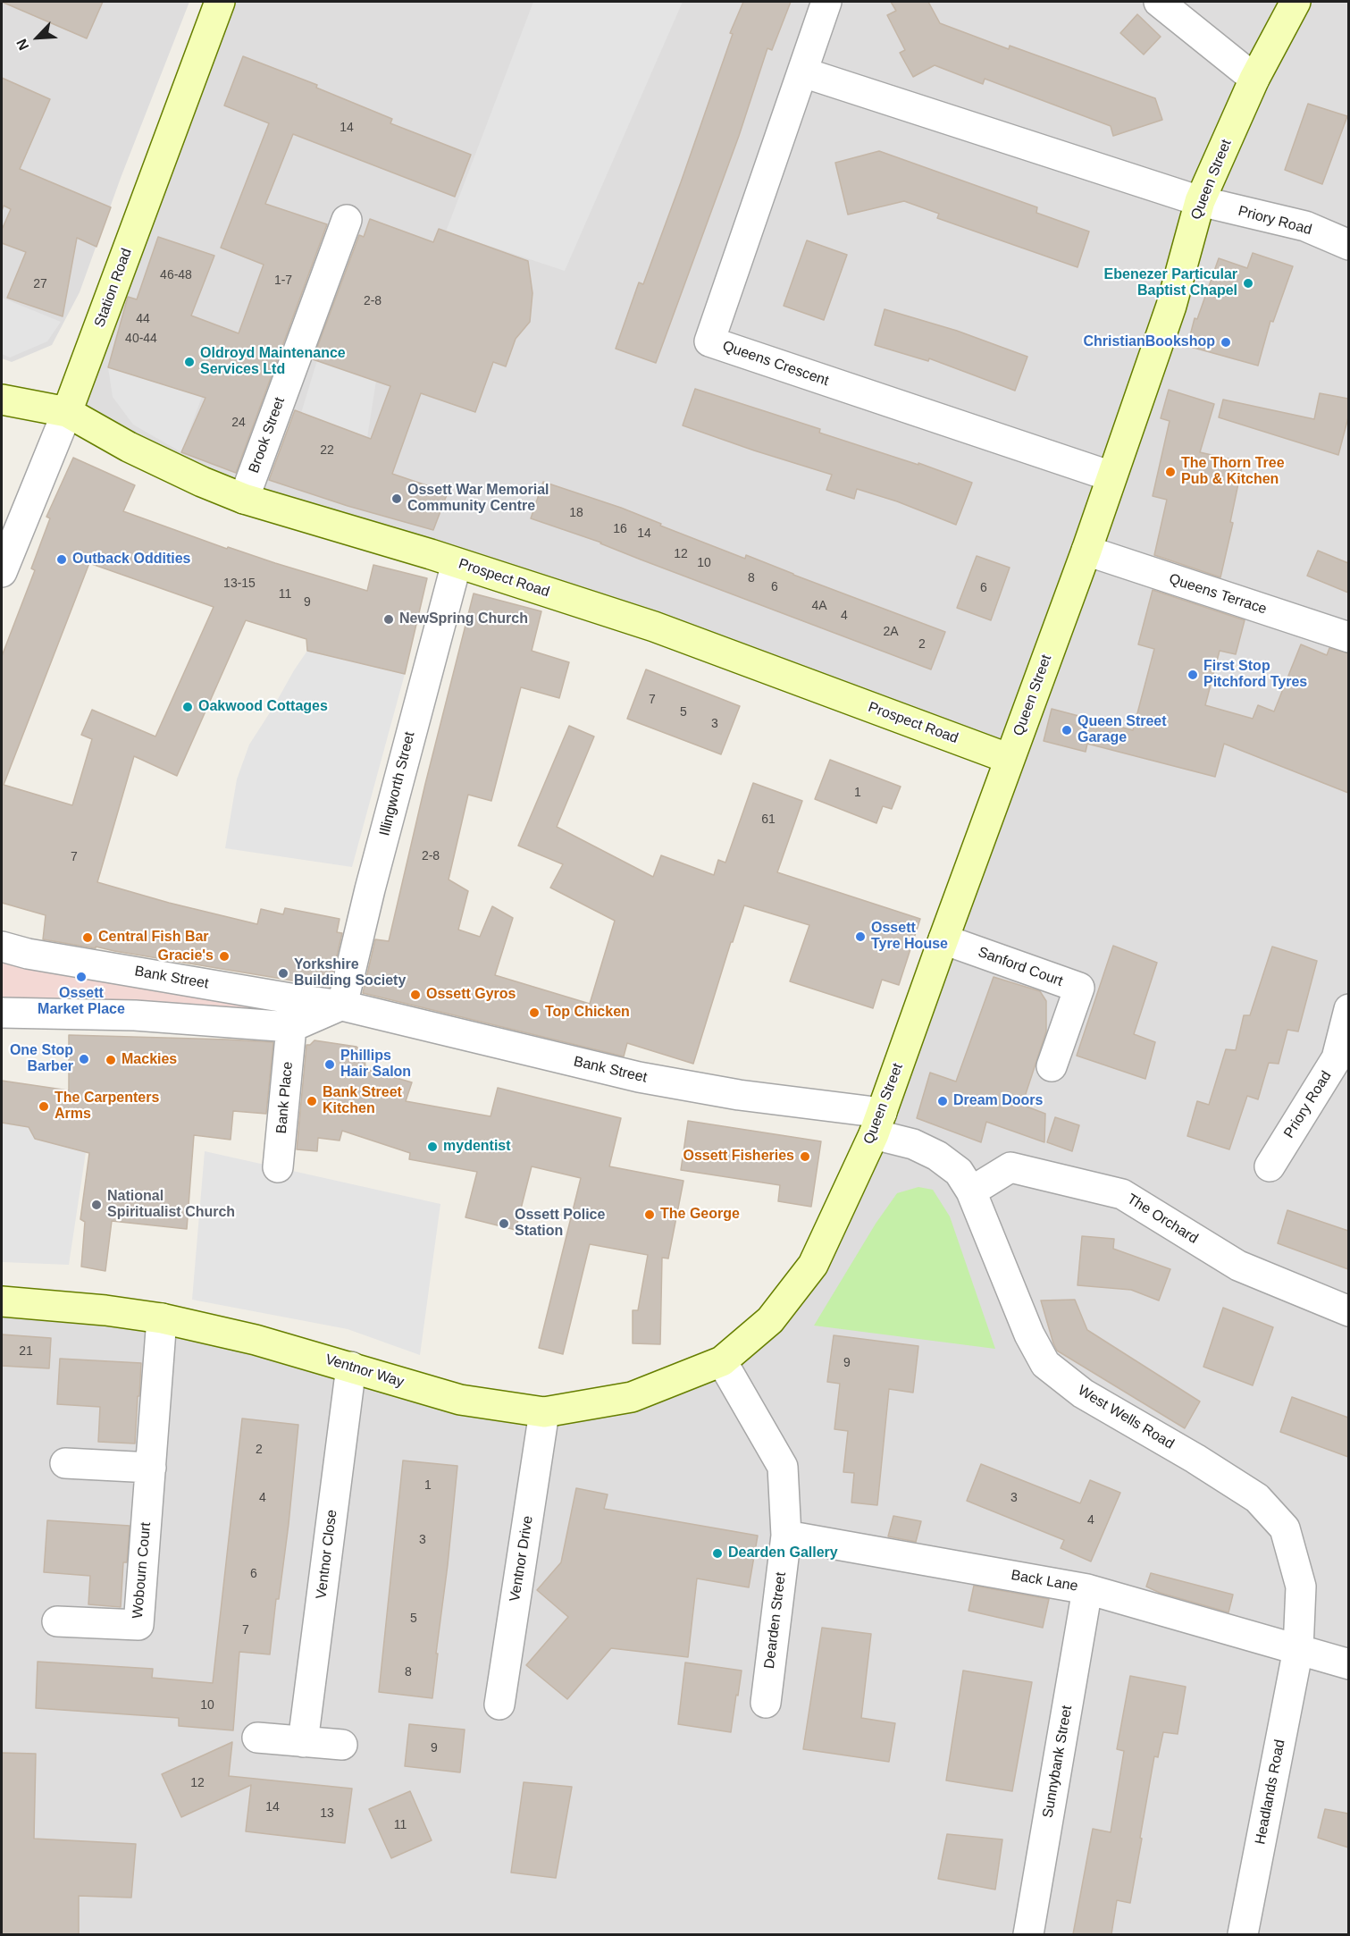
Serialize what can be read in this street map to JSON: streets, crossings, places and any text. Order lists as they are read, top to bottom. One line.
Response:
{"streets":{"street":["Queen Street","Priory Road","Station Road","Queens Crescent","Brook Street","Prospect Road","Queens Terrace","Illingworth Street","Sanford Court","Bank Street","Bank Place","The Orchard","Ventnor Way","West Wells Road","Ventnor Close","Ventnor Drive","Wobourn Court","Back Lane","Dearden Street","Sunnybank Street","Headlands Road"]},"crossings":[["Queen Street","Priory Road"],["Queen Street","Queens Crescent"],["Queen Street","Prospect Road"],["Queen Street","Queens Terrace"],["Queen Street","Sanford Court"],["Queen Street","Bank Street"],["Queen Street","Ventnor Way"],["Queen Street","West Wells Road"],["Queen Street","Dearden Street"],["Station Road","Prospect Road"],["Brook Street","Prospect Road"],["Prospect Road","Illingworth Street"],["Illingworth Street","Bank Street"],["Bank Street","West Wells Road"],["The Orchard","West Wells Road"],["Ventnor Way","Ventnor Close"],["Ventnor Way","Ventnor Drive"],["Ventnor Way","Wobourn Court"],["Ventnor Way","Dearden Street"],["West Wells Road","Back Lane"],["West Wells Road","Headlands Road"],["Back Lane","Dearden Street"],["Back Lane","Sunnybank Street"],["Back Lane","Headlands Road"]],"places":["Ebenezer Particular Baptist Chapel","ChristianBookshop","Oldroyd Maintenance Services Ltd","The Thorn Tree Pub & Kitchen","Ossett War Memorial Community Centre","Outback Oddities","NewSpring Church","First Stop Pitchford Tyres","Oakwood Cottages","Queen Street Garage","Ossett Tyre House","Central Fish Bar","Gracie's","Yorkshire Building Society","Ossett Market Place","Ossett Gyros","Top Chicken","One Stop Barber","Mackies","Phillips Hair Salon","Bank Street Kitchen","Dream Doors","The Carpenters Arms","mydentist","Ossett Fisheries","National Spiritualist Church","The George","Ossett Police Station","Dearden Gallery"],"house_numbers":["14","46-48","1-7","27","2-8","44","40-44","24","22","18","16","14","12","10","8","13-15","6","6","11","9","4A","4","2A","2","7","5","3","1","61","2-8","7","21","9","2","1","4","3","4","3","6","5","7","8","10","9","12","14","13","11"],"north":"bottom left"}
